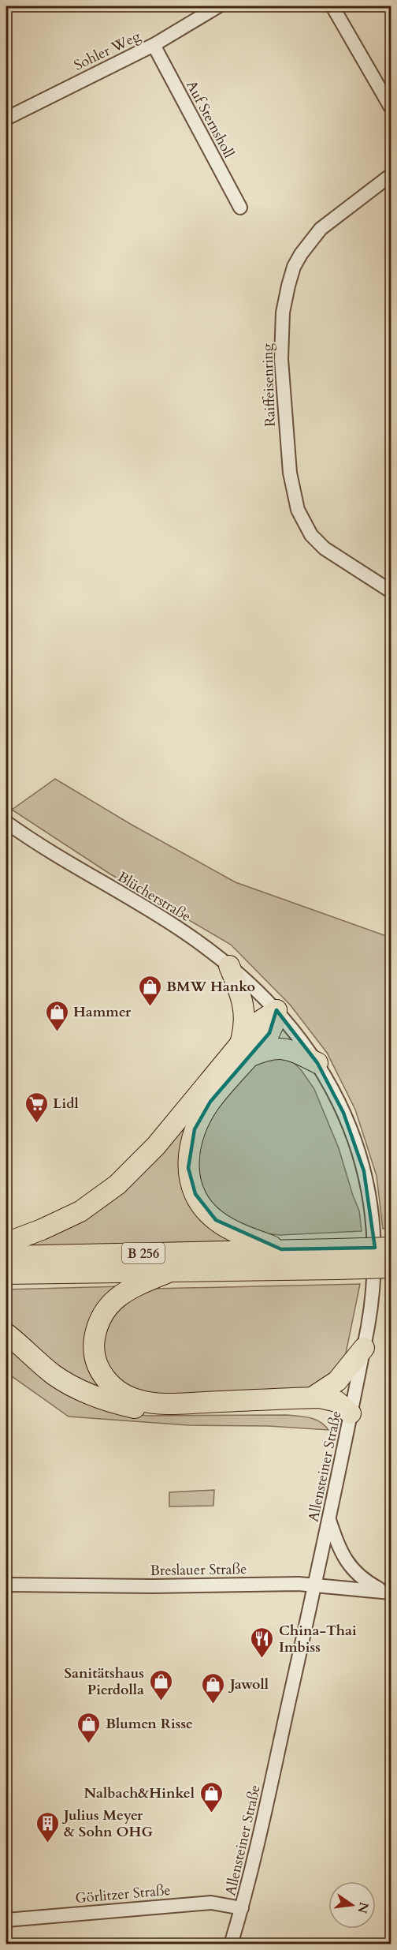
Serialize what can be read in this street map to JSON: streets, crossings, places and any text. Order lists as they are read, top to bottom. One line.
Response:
{"streets":{"highway":["B 256"],"street":["Sohler Weg","Auf Sternsholl","Raiffeisenring","Blücherstraße","Allensteiner Straße","Breslauer Straße","Görlitzer Straße"]},"crossings":[["Sohler Weg","Auf Sternsholl"],["Blücherstraße","Allensteiner Straße"],["Allensteiner Straße","Breslauer Straße"],["Allensteiner Straße","Görlitzer Straße"]],"places":{"shop":["BMW Hanko","Hammer","Sanitätshaus Pierdolla","Jawoll","Blumen Risse","Nalbach&Hinkel"],"supermarket":["Lidl"],"restaurant":["China-Thai Imbiss"],"building":["Julius Meyer & Sohn OHG"]},"north":"right"}
